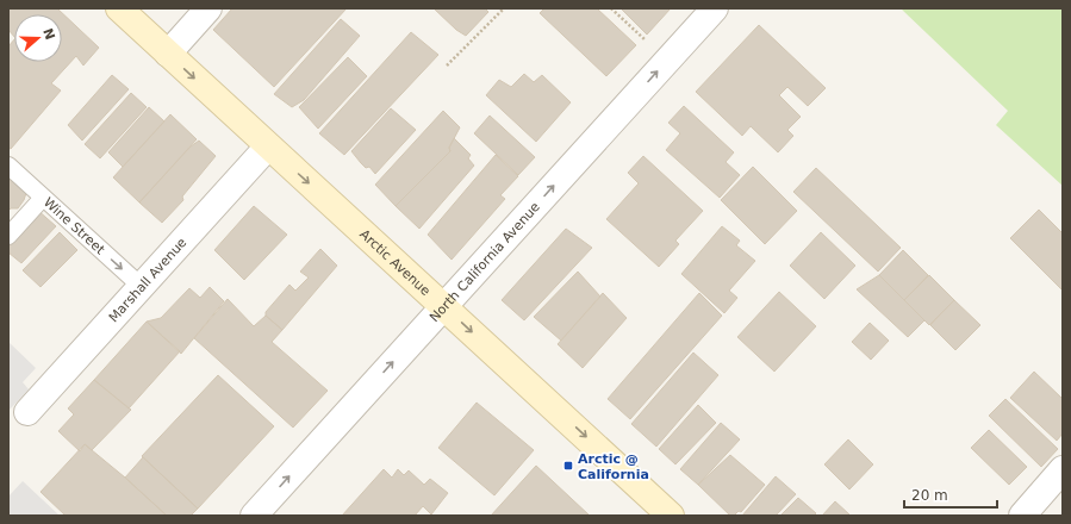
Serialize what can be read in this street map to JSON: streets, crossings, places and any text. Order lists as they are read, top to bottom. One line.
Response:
{"streets":{"street":["Arctic Avenue","North California Avenue","Marshall Avenue"],"lane":["Wine Street"]},"crossings":[["Wine Street","Marshall Avenue"],["Arctic Avenue","North California Avenue"],["Arctic Avenue","Marshall Avenue"]],"one_way":["Wine Street","Arctic Avenue","North California Avenue"],"places":{"transit":["Arctic @ California"]},"scale_bar":"20 m","north":"right"}
